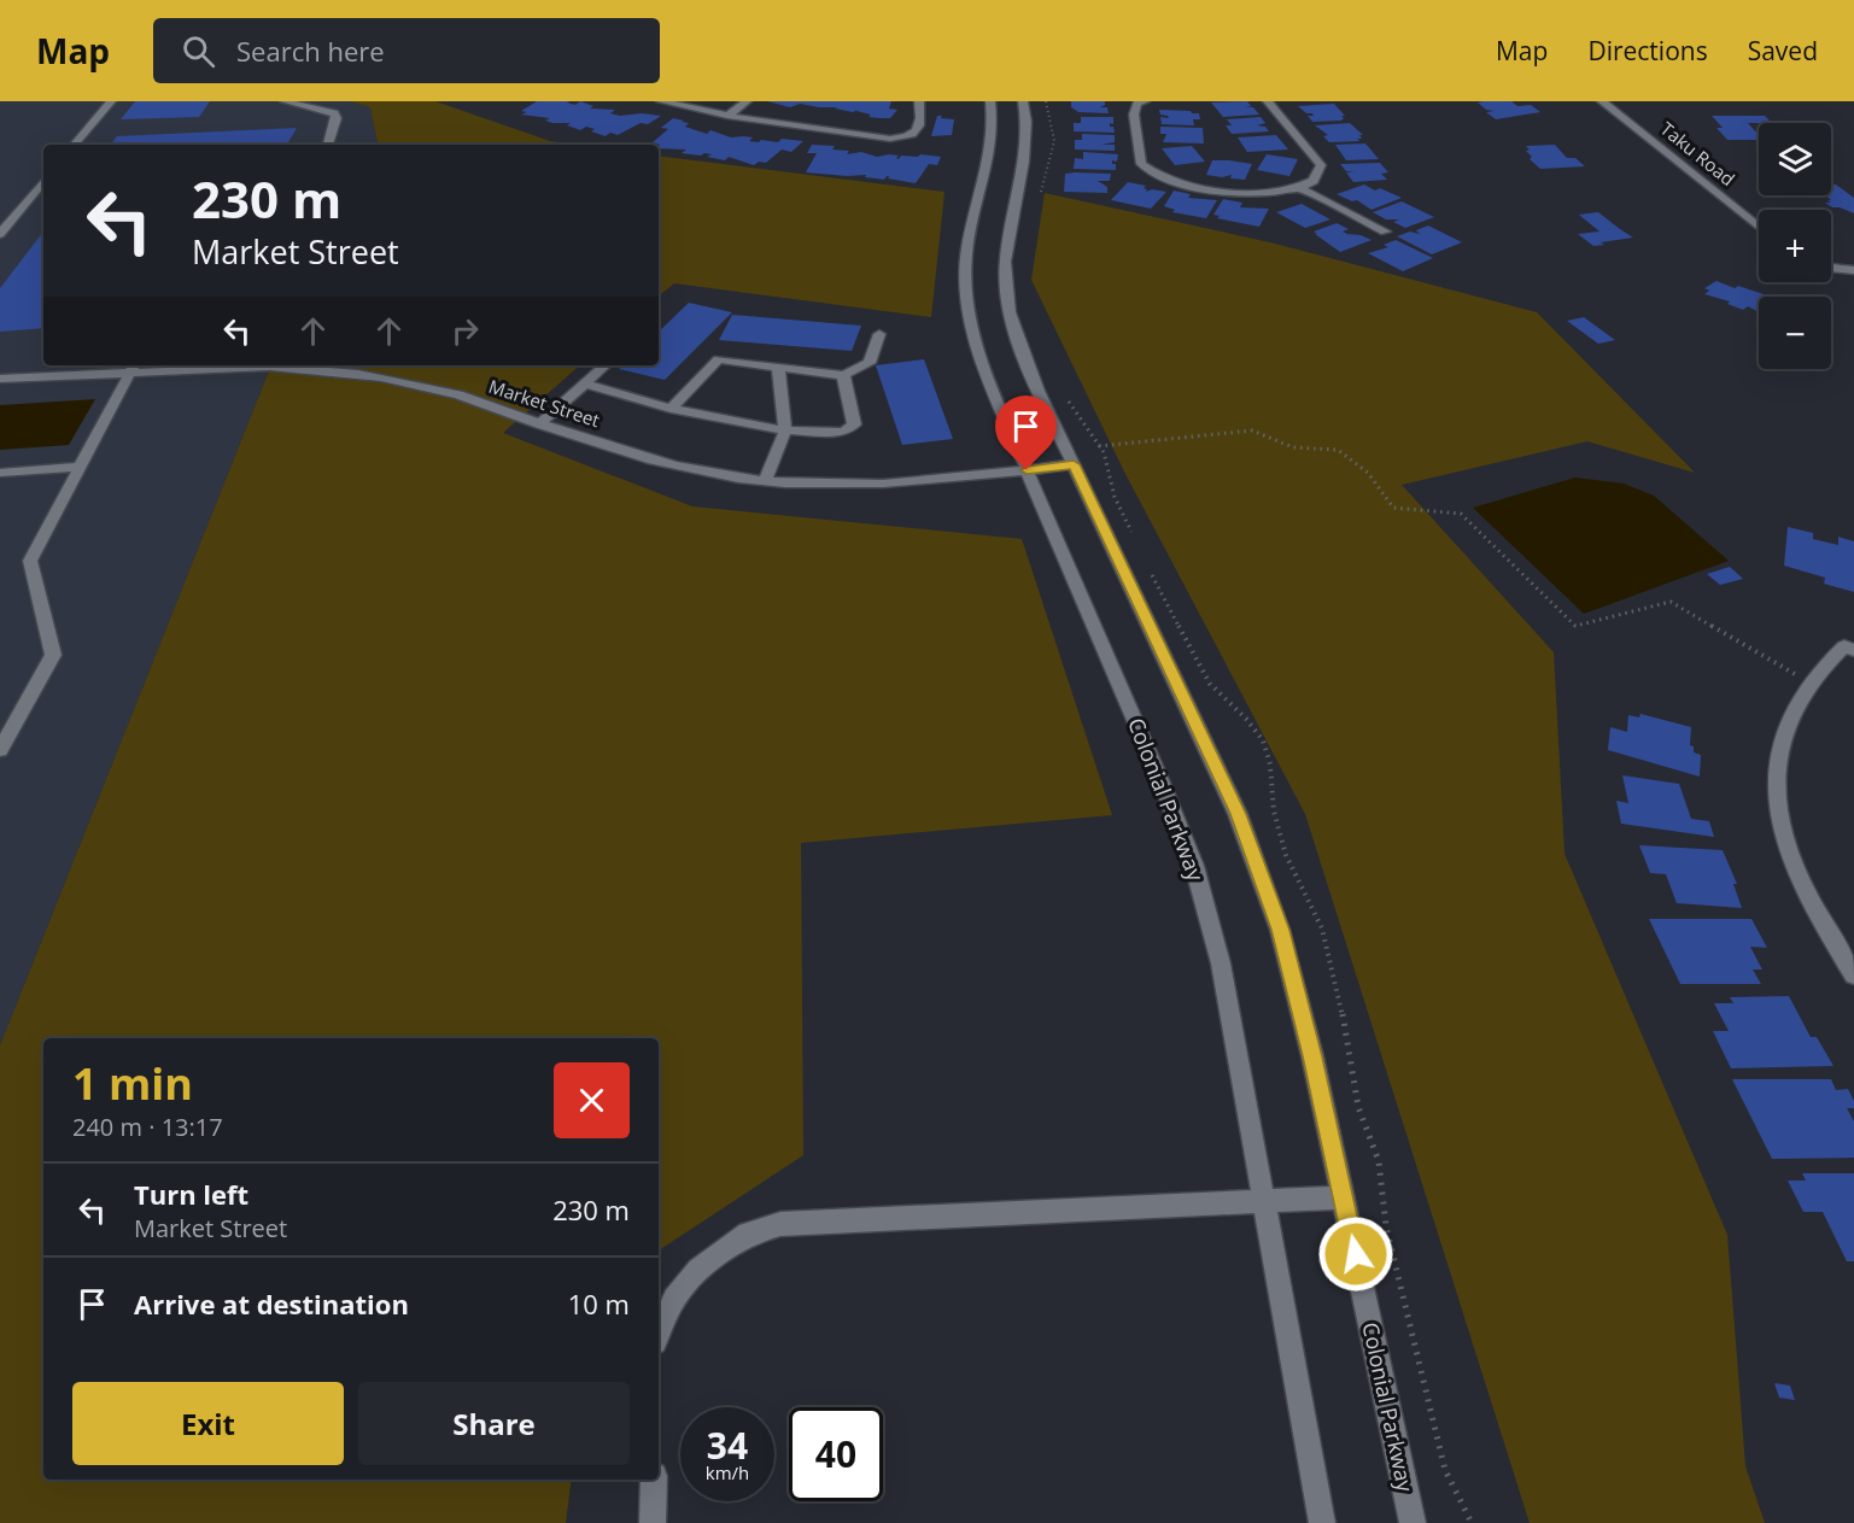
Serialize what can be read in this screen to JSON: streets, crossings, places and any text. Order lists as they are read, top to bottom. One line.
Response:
{"streets":{"street":["Taku Road","Market Street","Colonial Parkway"]},"crossings":[["Market Street","Colonial Parkway"]],"page":{"header":"Map","search":"Search here","nav":["Map","Directions","Saved"],"map_buttons":["+","−"],"turn":["230 m","Market Street"],"heading":["1 min","240 m · 13:17"],"list":[{"name":"Turn left","note":"Market Street","value":"230 m"},{"name":"Arrive at destination","value":"10 m"}],"buttons":["Exit","Share"],"speed":"34 km/h","limit":"40"}}
